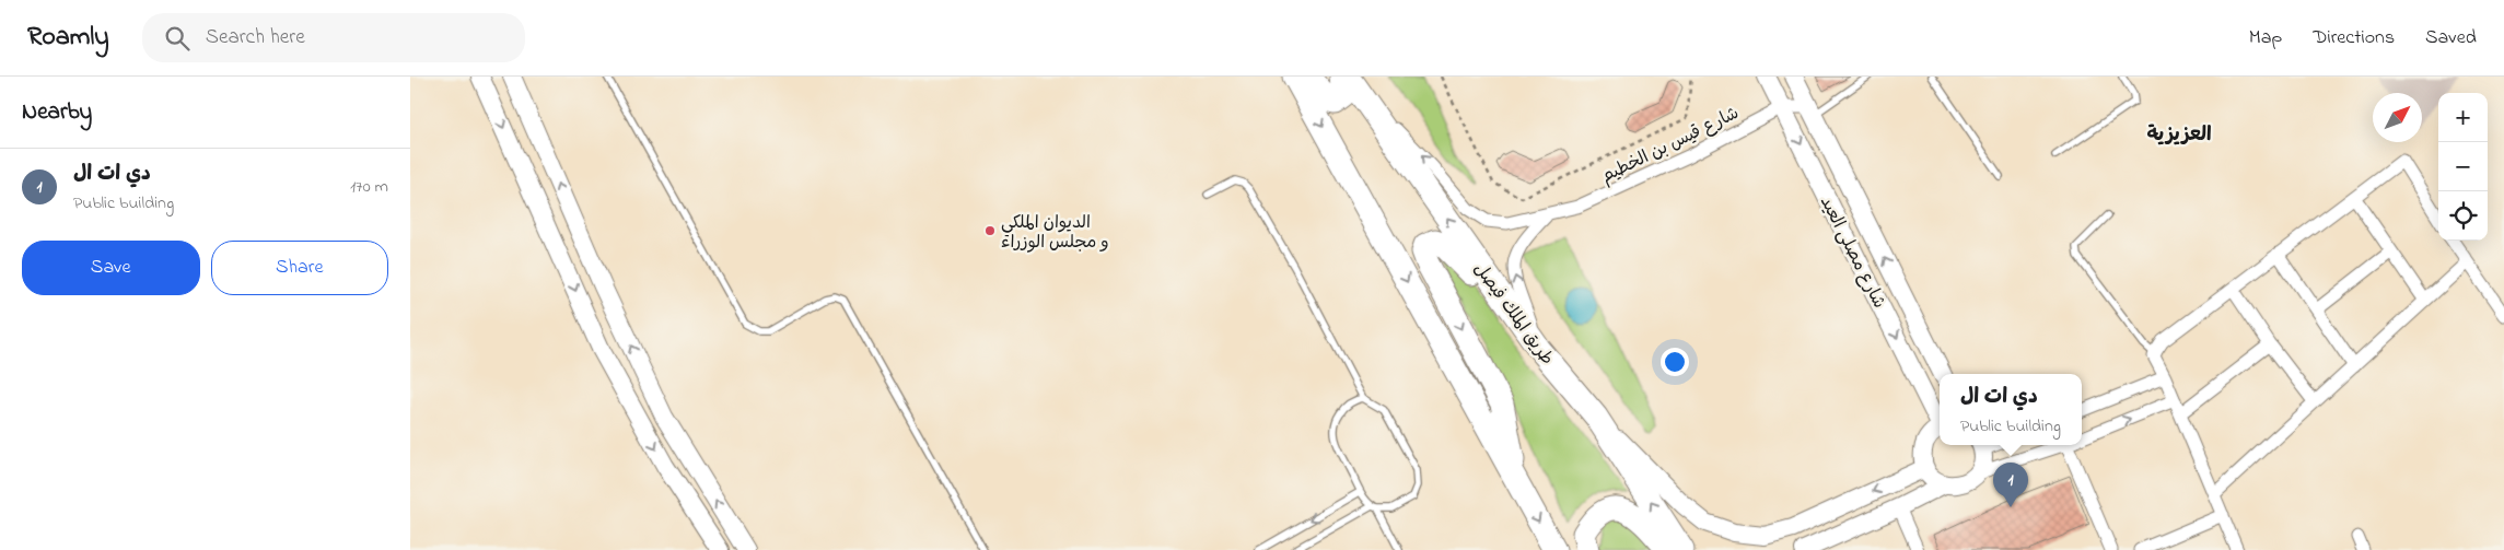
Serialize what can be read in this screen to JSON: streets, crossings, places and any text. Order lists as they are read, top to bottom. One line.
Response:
{"streets":{"highway":["طريق الملك فيصل"],"street":["شارع قيس بن الخطيم","شارع مصلى العيد"]},"crossings":[["شارع قيس بن الخطيم","شارع مصلى العيد"],["شارع قيس بن الخطيم","طريق الملك فيصل"]],"one_way":["شارع قيس بن الخطيم"],"districts":["العزيزية"],"places":["الديوان الملكي و مجلس الوزراء"],"north":"top right","page":{"header":"Roamly","search":"Search here","nav":["Map","Directions","Saved"],"heading":"Nearby","map_buttons":["+","−"],"list":[{"mark":"1","name":"دي ات ال","note":"Public building","value":"170 m"}],"buttons":["Save","Share"],"popup":["دي ات ال","Public building"],"pins":"1"}}
